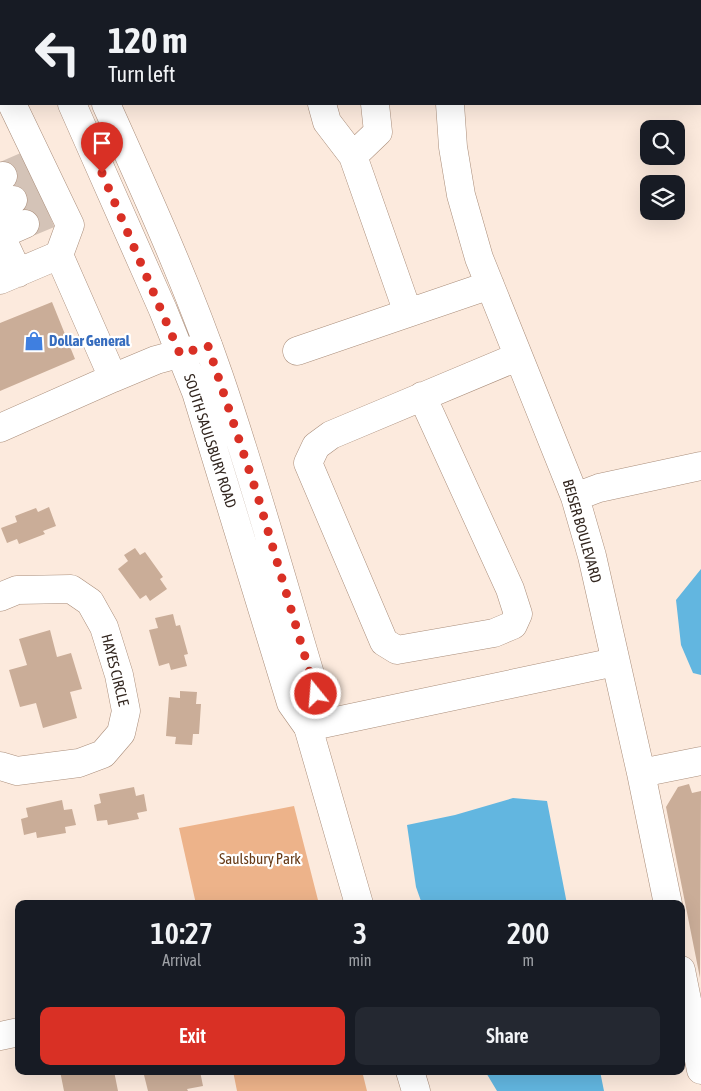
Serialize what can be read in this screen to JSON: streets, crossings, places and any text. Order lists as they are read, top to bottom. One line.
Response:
{"streets":{"main road":["SOUTH SAULSBURY ROAD","BEISER BOULEVARD","HAYES CIRCLE"]},"parks":["Saulsbury Park"],"places":{"shop":["Dollar General"]},"page":{"turn":["120 m","Turn left"],"eta":["10:27","Arrival","3","min","200","m"],"buttons":["Exit","Share"]}}
